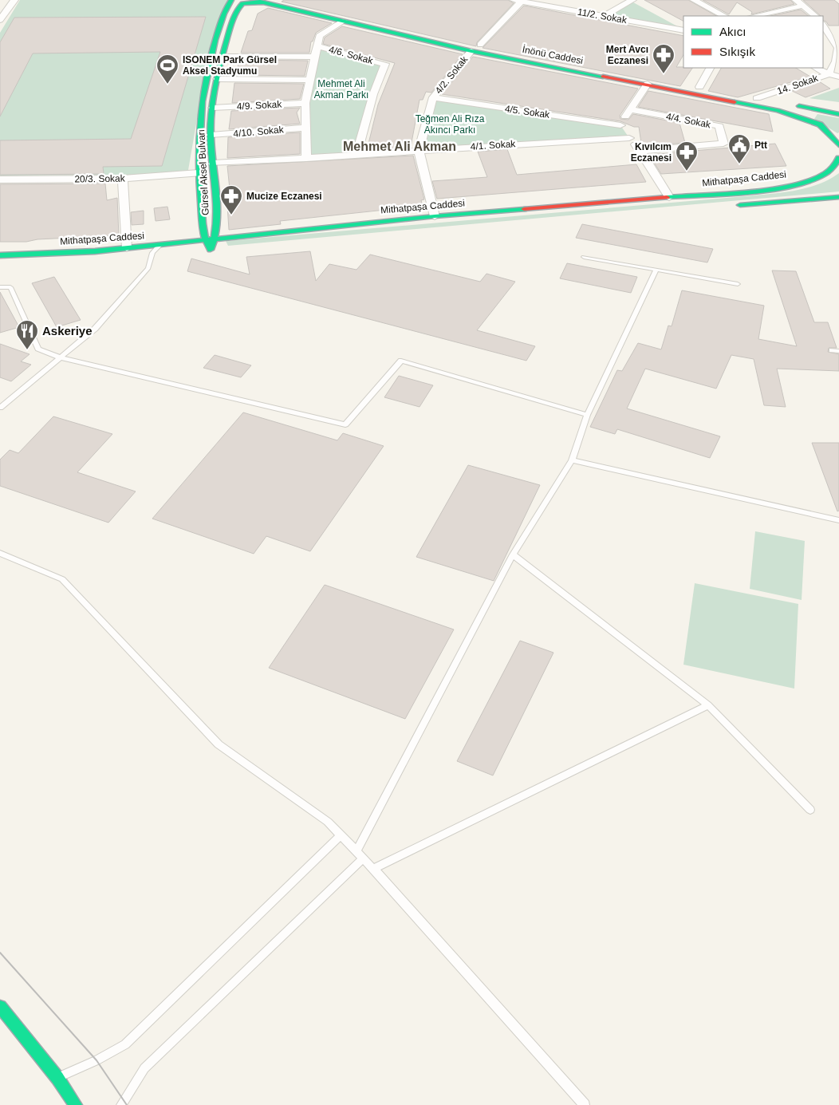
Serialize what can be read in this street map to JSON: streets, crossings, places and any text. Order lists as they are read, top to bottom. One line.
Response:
{"streets":{"main road":["İnönü Caddesi","Gürsel Aksel Bulvarı","Mithatpaşa Caddesi"],"street":["11/2. Sokak","4/6. Sokak","4/2. Sokak","14. Sokak","4/9. Sokak","4/5. Sokak","4/4. Sokak","4/10. Sokak","4/1. Sokak","20/3. Sokak"]},"crossings":[["4/6. Sokak","İnönü Caddesi"],["4/6. Sokak","4/9. Sokak"],["4/6. Sokak","4/10. Sokak"],["4/6. Sokak","4/1. Sokak"],["İnönü Caddesi","4/2. Sokak"],["İnönü Caddesi","14. Sokak"],["İnönü Caddesi","Gürsel Aksel Bulvarı"],["4/2. Sokak","4/5. Sokak"],["4/2. Sokak","4/1. Sokak"],["4/2. Sokak","Mithatpaşa Caddesi"],["4/9. Sokak","Gürsel Aksel Bulvarı"],["4/10. Sokak","Gürsel Aksel Bulvarı"],["4/1. Sokak","Gürsel Aksel Bulvarı"],["Gürsel Aksel Bulvarı","20/3. Sokak"],["Gürsel Aksel Bulvarı","Mithatpaşa Caddesi"]],"districts":["Mehmet Ali Akman"],"parks":["Mehmet Ali Akman Parkı","Teğmen Ali Rıza Akıncı Parkı"],"places":{"pharmacy":["Mert Avcı Eczanesi","Kıvılcım Eczanesi","Mucize Eczanesi"],"sports":["ISONEM Park Gürsel Aksel Stadyumu"],"public building":["Ptt"],"restaurant":["Askeriye"]},"legend":["Akıcı","Sıkışık"]}
